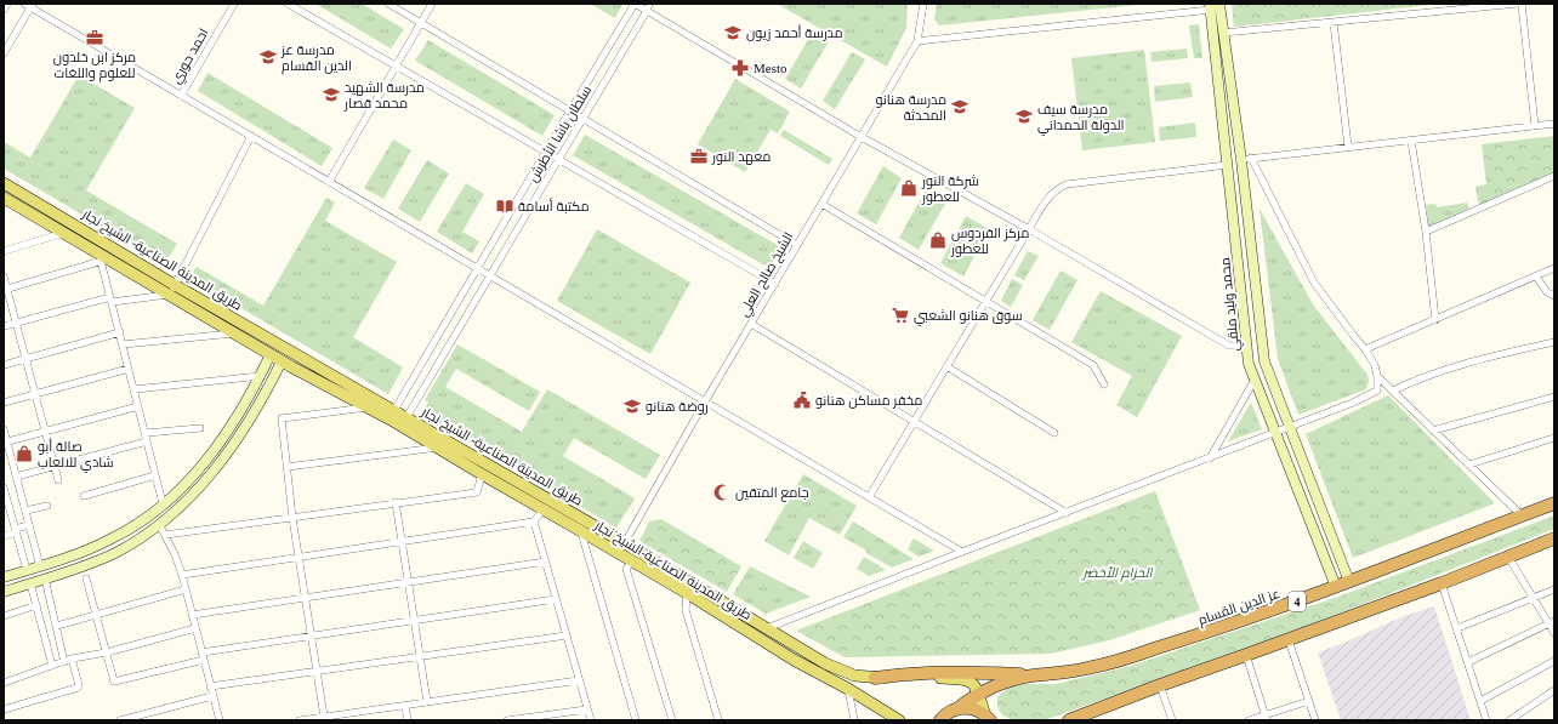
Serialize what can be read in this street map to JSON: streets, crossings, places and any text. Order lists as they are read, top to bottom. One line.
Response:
{"streets":{"highway":["4","عز الدين القسام"],"main road":["طريق المدينة الصناعية- الشيخ نجار","طريق المدينة الصناعية-الشيخ نجار"],"street":["احمد حوري","سلطان باشا الأطرش","الشيخ صالح العلي","محمد وليد ملقي"]},"crossings":[["سلطان باشا الأطرش","طريق المدينة الصناعية- الشيخ نجار"],["سلطان باشا الأطرش","طريق المدينة الصناعية-الشيخ نجار"],["طريق المدينة الصناعية- الشيخ نجار","الشيخ صالح العلي"],["طريق المدينة الصناعية- الشيخ نجار","طريق المدينة الصناعية-الشيخ نجار"],["طريق المدينة الصناعية- الشيخ نجار","عز الدين القسام"],["الشيخ صالح العلي","طريق المدينة الصناعية-الشيخ نجار"],["محمد وليد ملقي","عز الدين القسام"]],"parks":["الحزام الأخضر"],"places":{"school or university":["مدرسة أحمد زيون","مدرسة عز الدين القسام","مدرسة الشهيد محمد قصار","مدرسة هنانو المحدثة","مدرسة سيف الدولة الحمداني","روضة هنانو"],"office":["مركز ابن خلدون للعلوم واللغات","معهد النور"],"pharmacy":["Mesto"],"shop":["شركة النور للعطور","مركز الفردوس للعطور","صالة أبو شادي للالعاب"],"library":["مكتبة أسامة"],"supermarket":["سوق هنانو الشعبي"],"public building":["مخفر مساكن هنانو"],"mosque":["جامع المتقين"]}}
